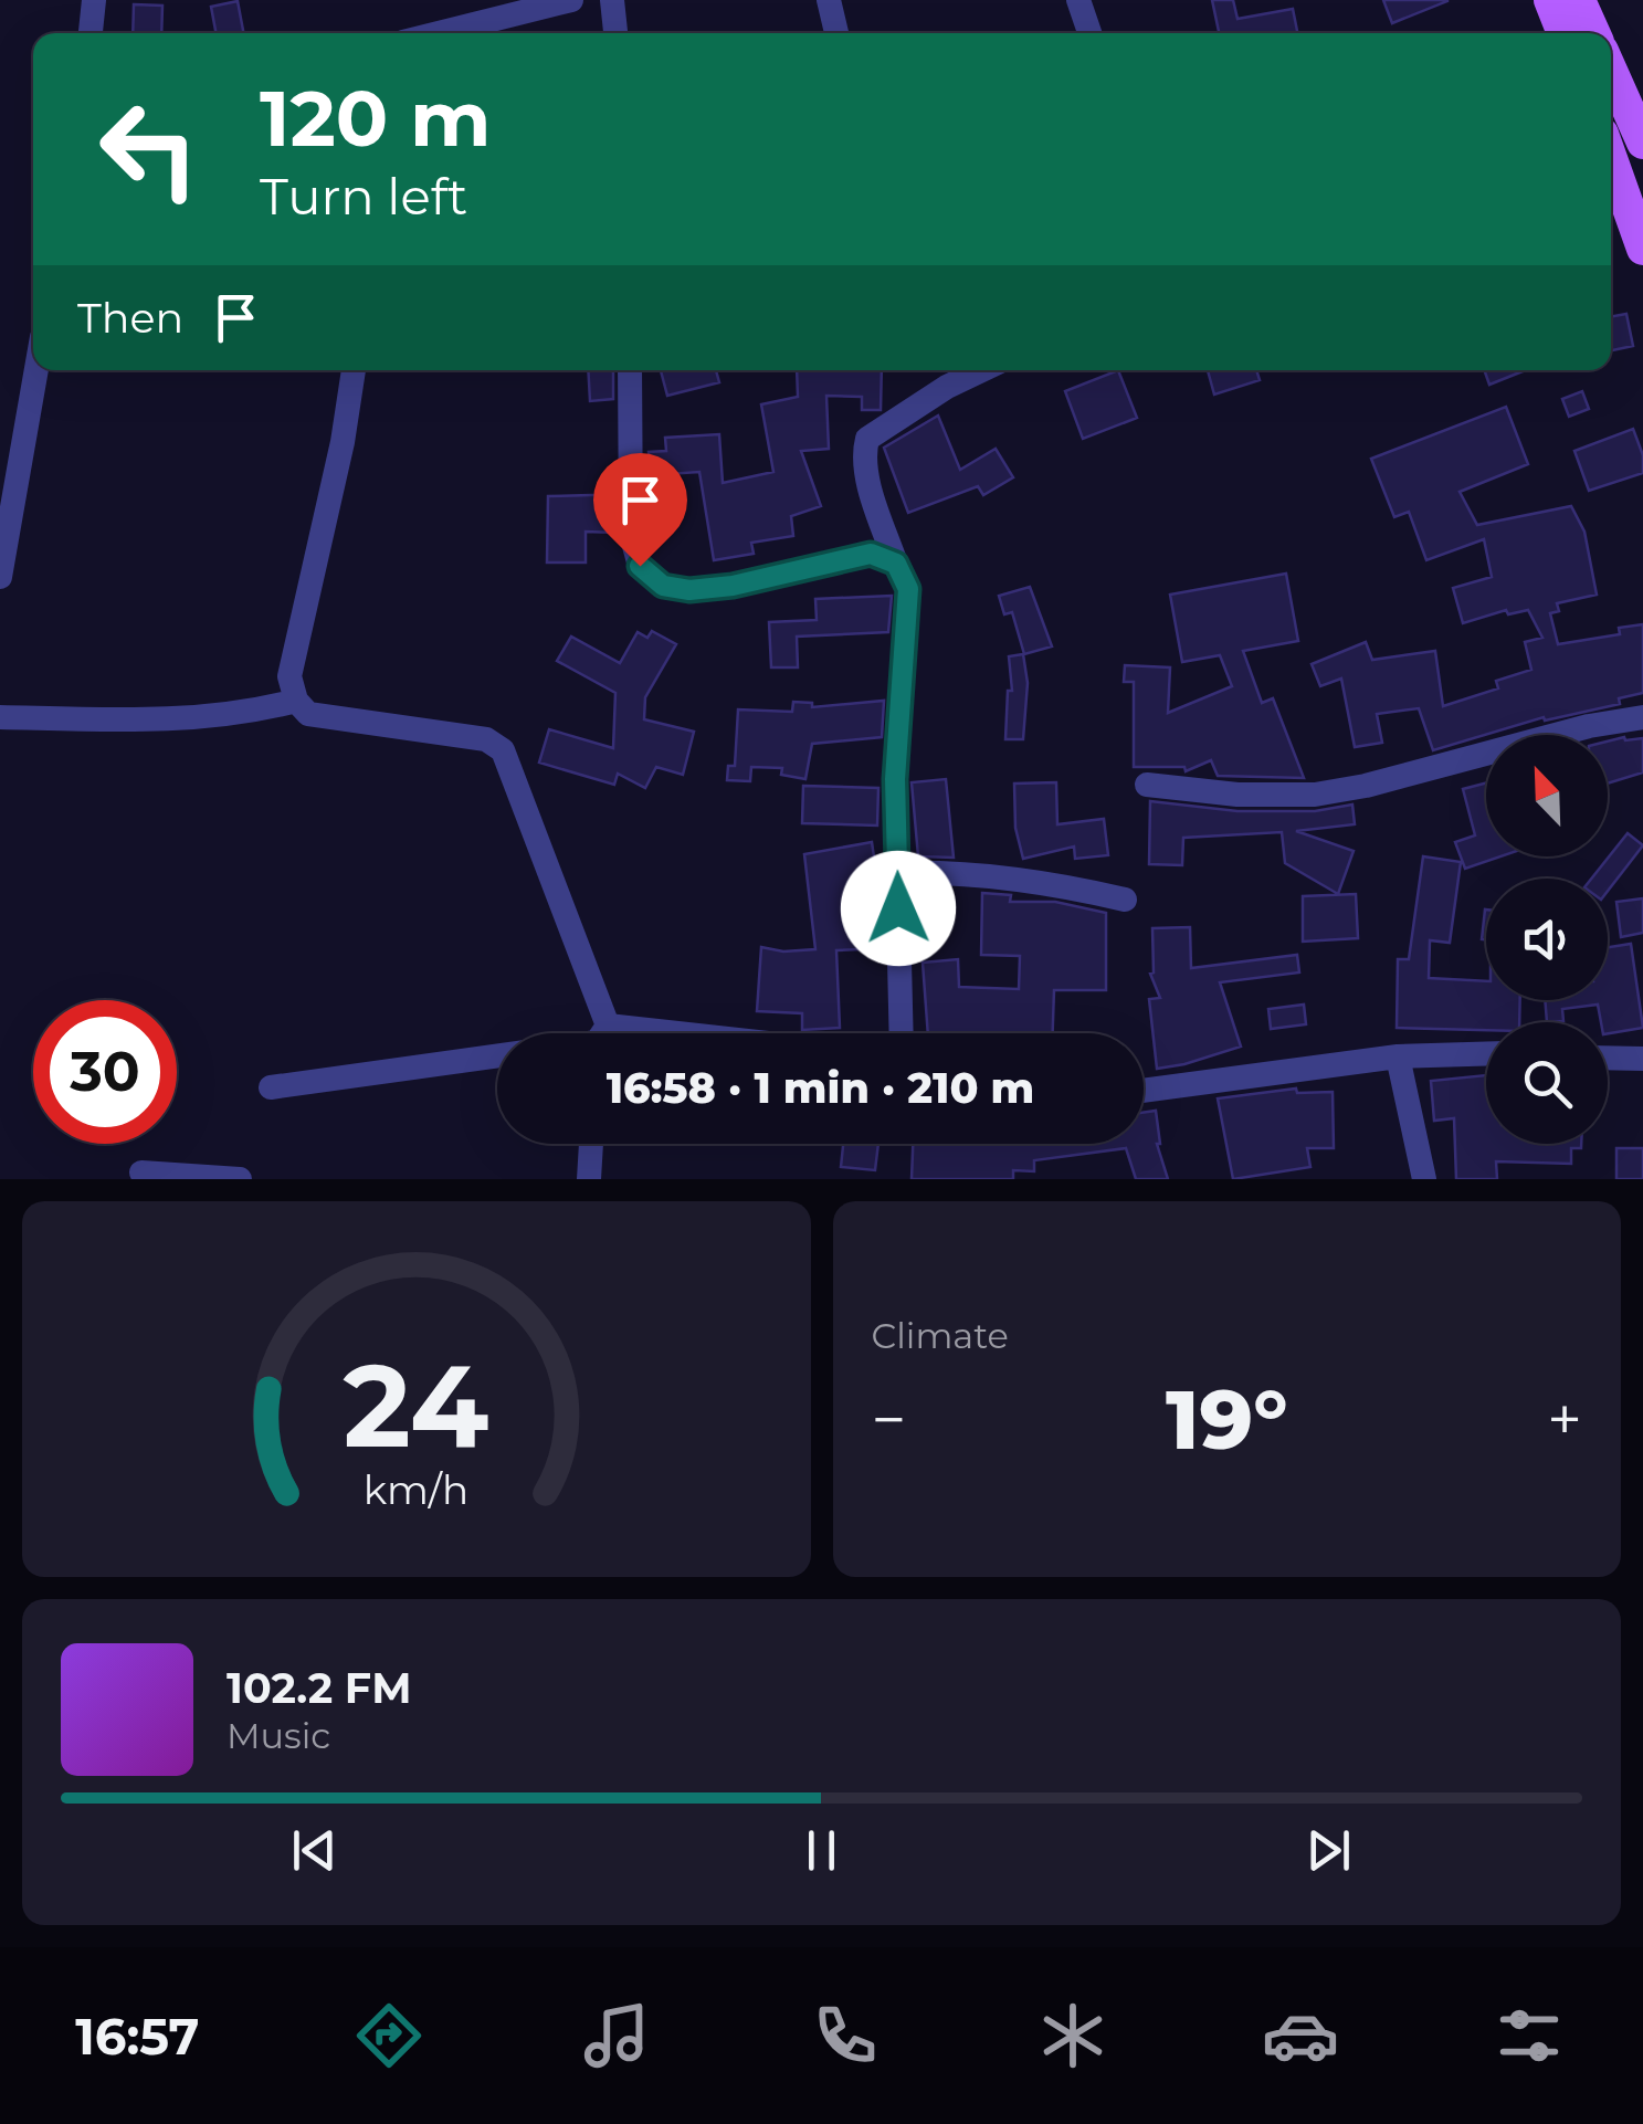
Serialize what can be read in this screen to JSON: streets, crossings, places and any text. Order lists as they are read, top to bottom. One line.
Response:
{"north":"top left","page":{"turn":["120 m","Turn left"],"then":"Then","limit":"30","trip":"16:58 · 1 min · 210 m","tile":"Climate","heat":["−","19°","+"],"song":["102.2 FM","Music"],"tabs":"16:57","gauge":["24","km/h"]}}
